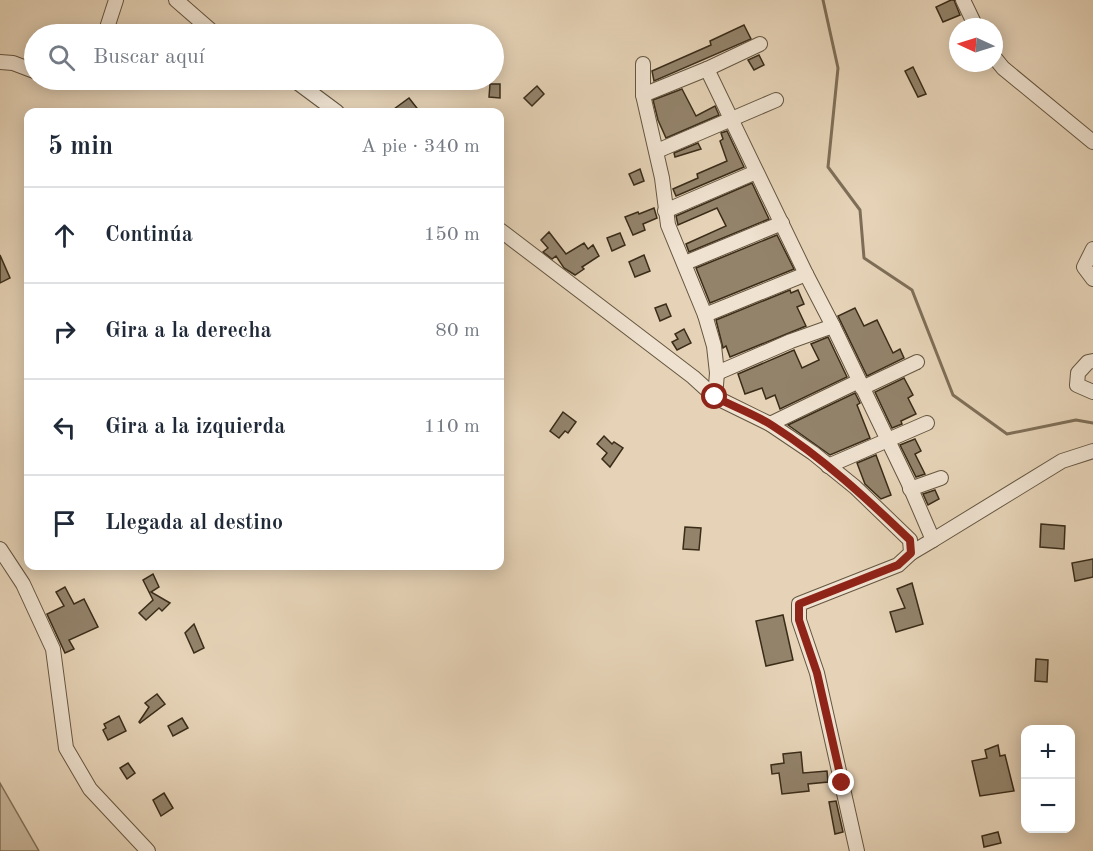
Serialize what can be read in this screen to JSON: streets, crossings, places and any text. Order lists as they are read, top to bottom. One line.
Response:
{"north":"left","page":{"search":"Buscar aquí","heading":["5 min","A pie · 340 m"],"list":[["Continúa","150 m"],["Gira a la derecha","80 m"],["Gira a la izquierda","110 m"],"Llegada al destino"],"map_buttons":["+","−"]}}
